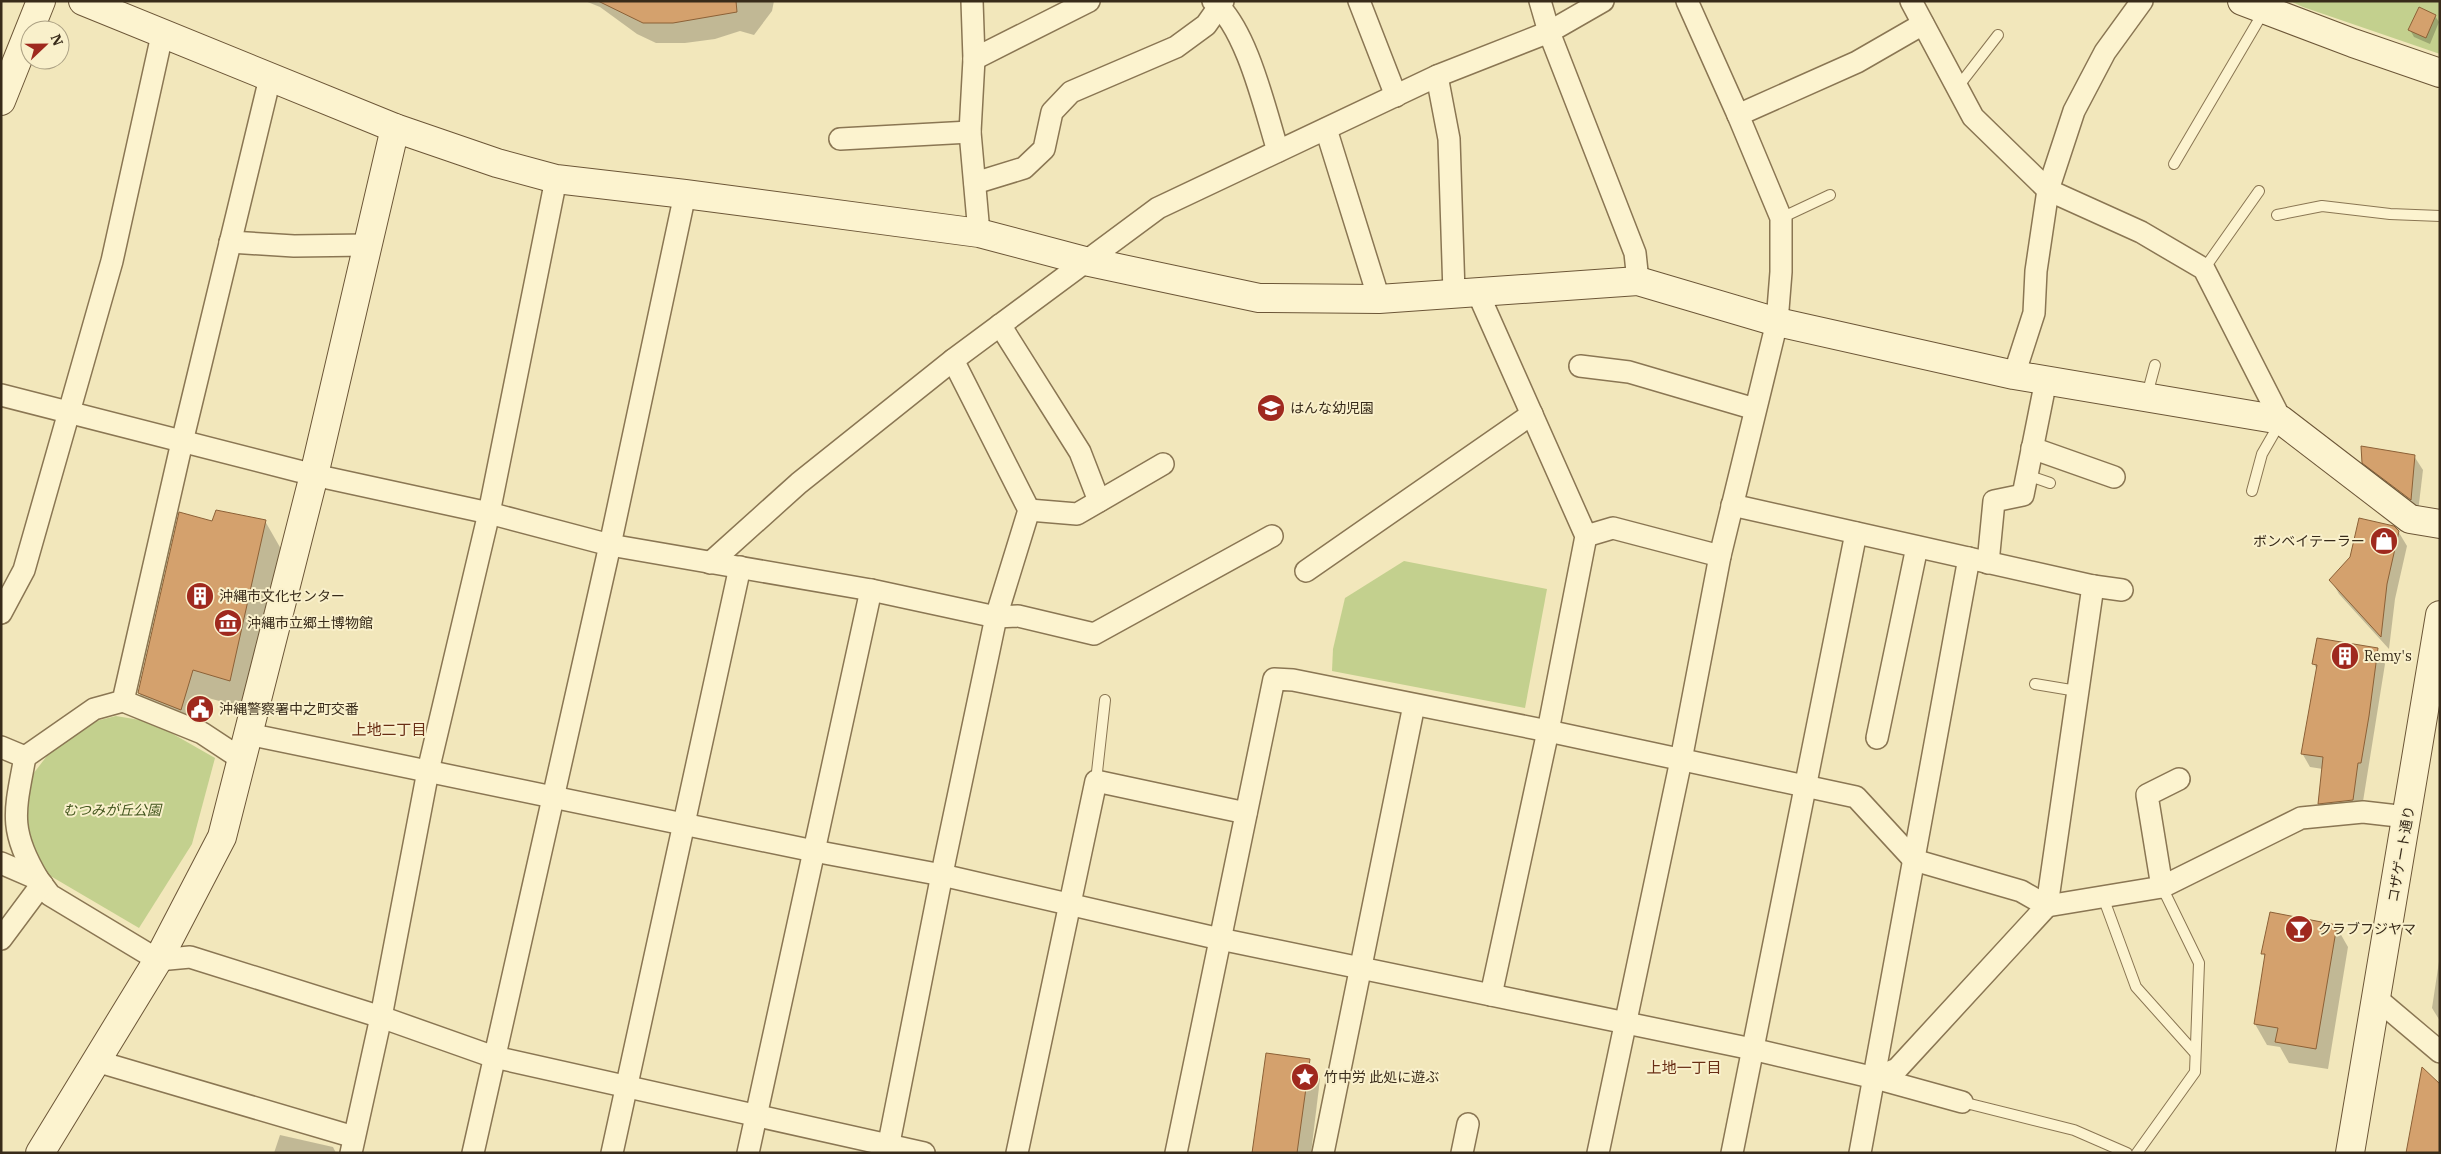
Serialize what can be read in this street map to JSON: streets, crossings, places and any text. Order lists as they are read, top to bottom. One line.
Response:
{"streets":{"street":["コザゲート通り"]},"districts":["上地二丁目","上地一丁目"],"parks":["むつみが丘公園"],"places":{"school or university":["はんな幼児園"],"shop":["ボンベイテーラー"],"building":["沖縄市文化センター","Remy's"],"museum":["沖縄市立郷土博物館"],"public building":["沖縄警察署中之町交番"],"bar":["クラブフジヤマ"],"place":["竹中労 此処に遊ぶ"]},"north":"right"}
